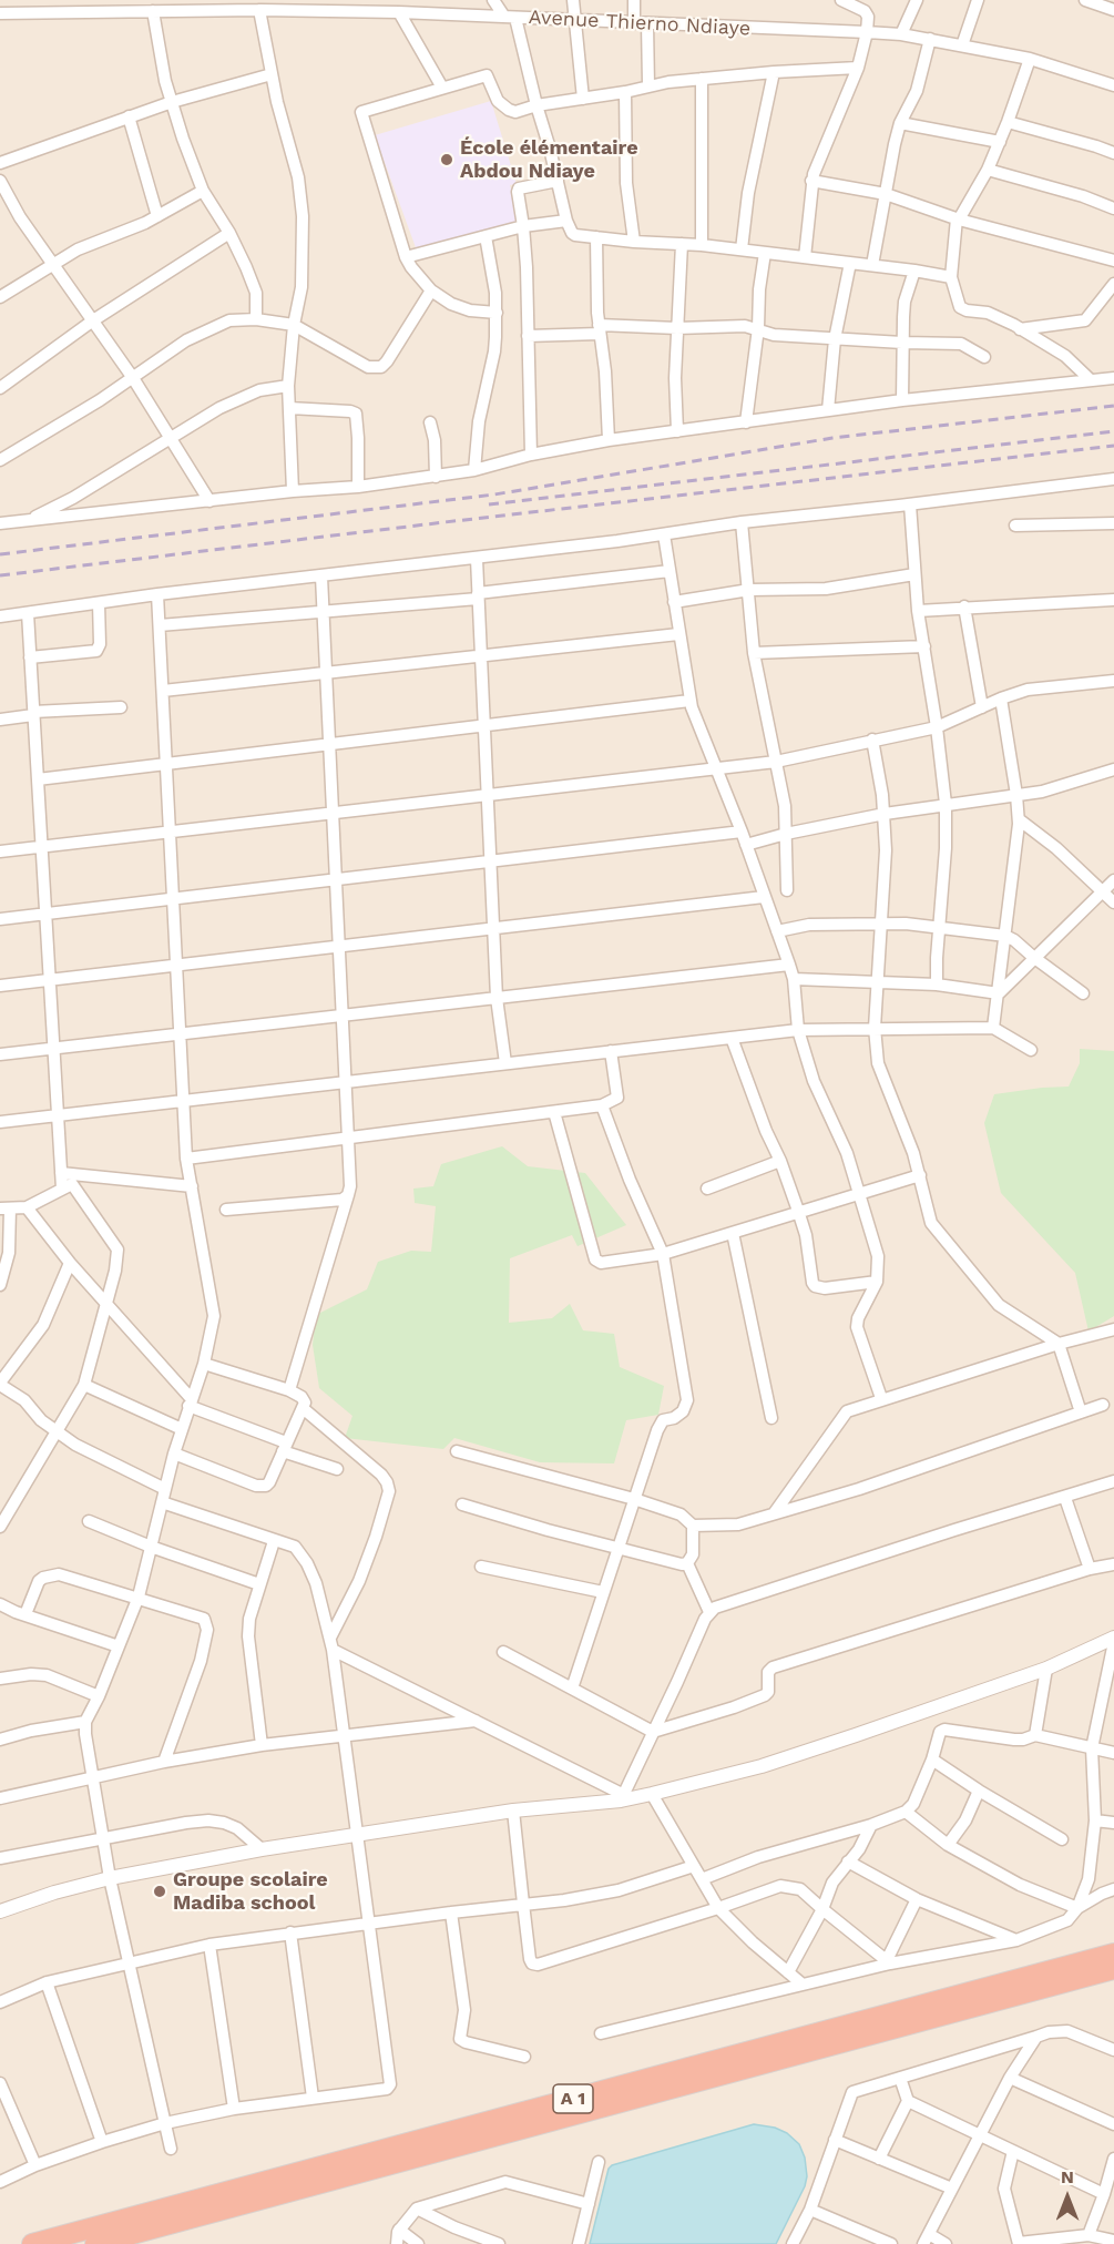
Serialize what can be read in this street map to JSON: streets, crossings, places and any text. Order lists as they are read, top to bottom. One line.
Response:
{"streets":{"highway":["A 1"],"street":["Avenue Thierno Ndiaye"]},"places":["École élémentaire Abdou Ndiaye","Groupe scolaire Madiba school"],"north":"top"}
